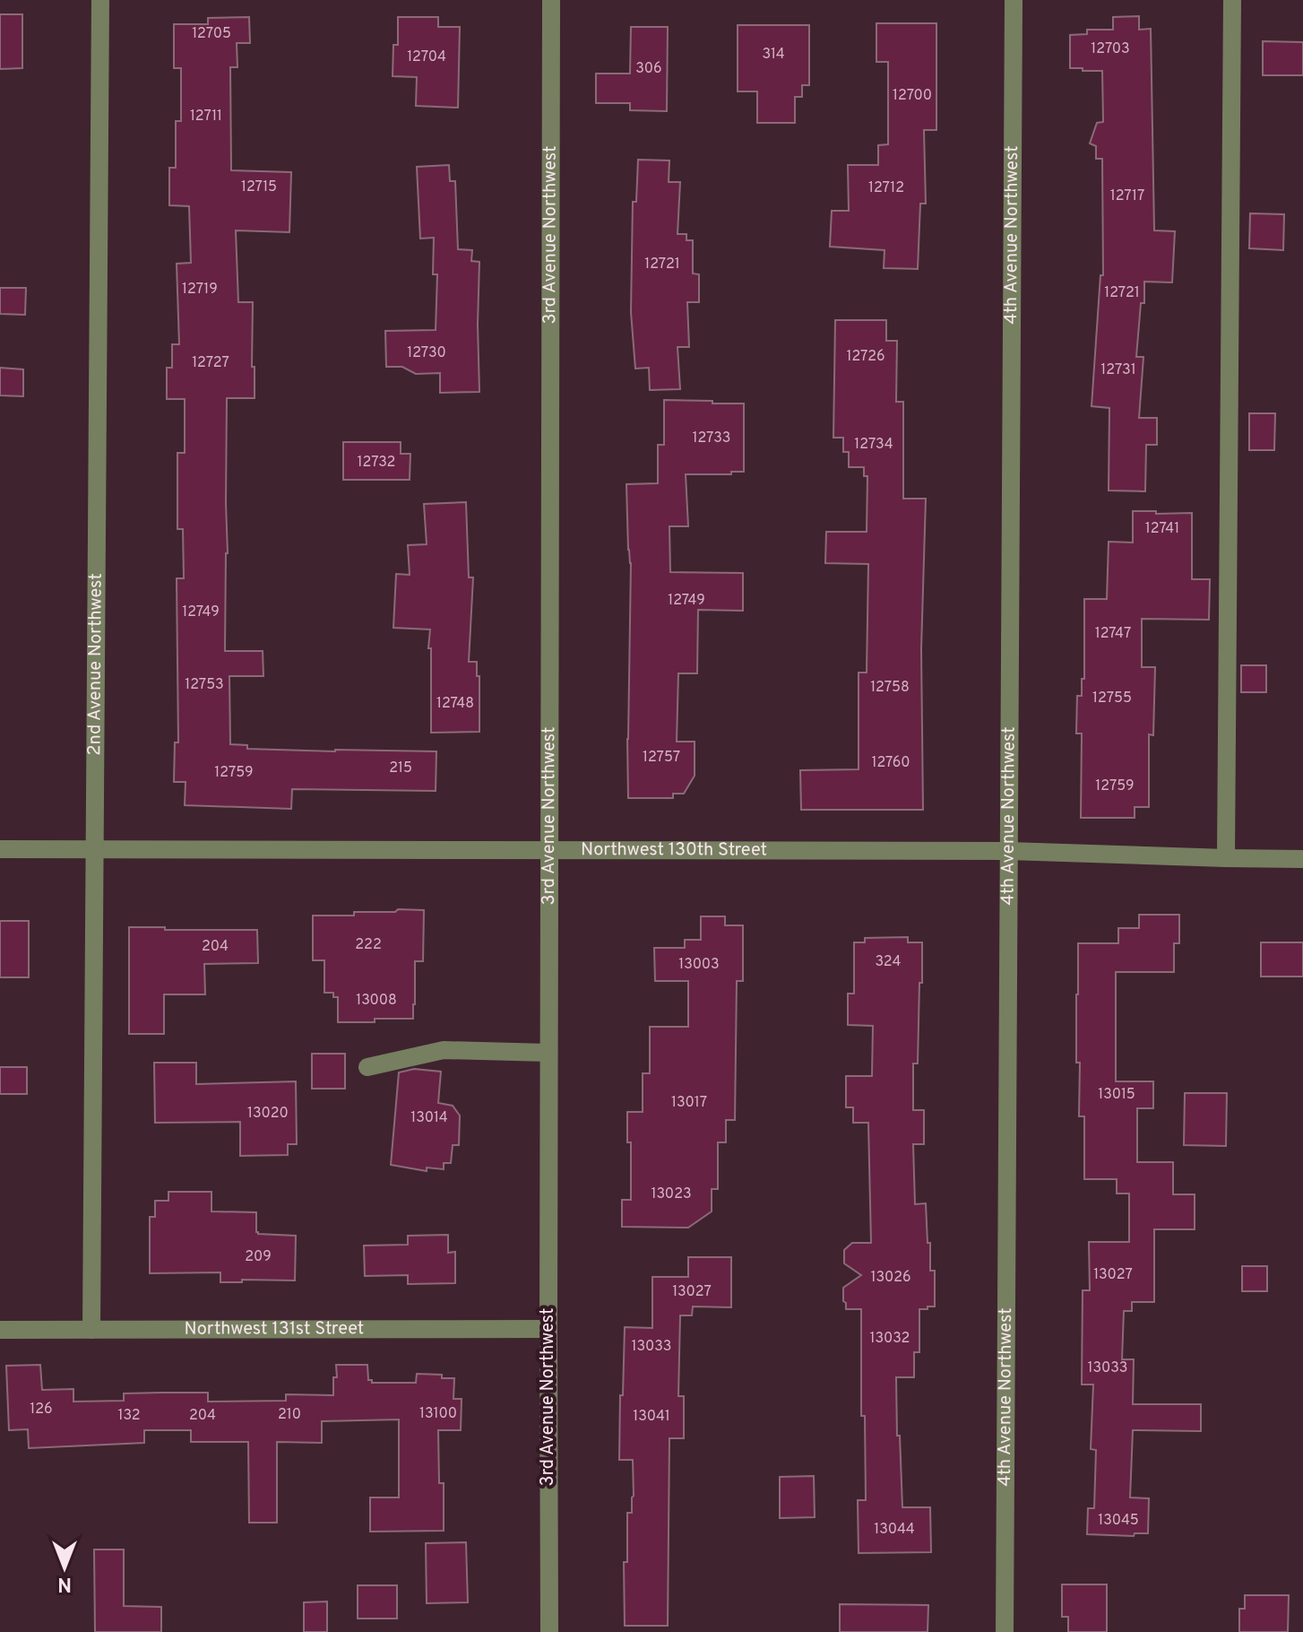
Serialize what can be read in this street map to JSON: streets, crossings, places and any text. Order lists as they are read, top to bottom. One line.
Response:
{"streets":{"street":["3rd Avenue Northwest","4th Avenue Northwest","2nd Avenue Northwest","Northwest 130th Street","Northwest 131st Street"]},"crossings":[["3rd Avenue Northwest","Northwest 130th Street"],["3rd Avenue Northwest","Northwest 131st Street"],["4th Avenue Northwest","Northwest 130th Street"],["2nd Avenue Northwest","Northwest 130th Street"],["2nd Avenue Northwest","Northwest 131st Street"]],"house_numbers":["12705","12703","314","12704","306","12700","12711","12715","12712","12717","12721","12719","12721","12730","12726","12727","12731","12733","12734","12732","12741","12749","12749","12747","12753","12758","12755","12748","12757","12760","215","12759","12759","222","204","324","13003","13008","13015","13017","13020","13014","13023","209","13027","13026","13027","13032","13033","13033","126","13100","210","132","204","13041","13045","13044"],"north":"bottom"}
